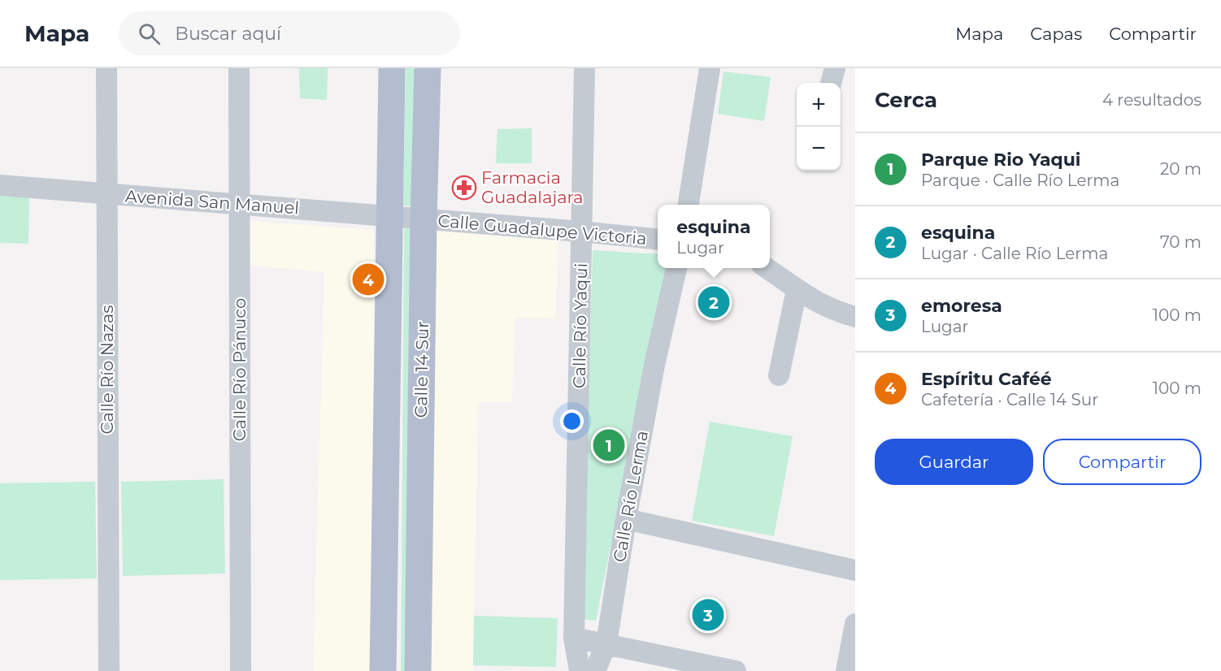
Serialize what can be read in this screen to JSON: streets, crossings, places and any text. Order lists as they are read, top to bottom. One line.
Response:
{"streets":{"main road":["Calle 14 Sur"],"street":["Avenida San Manuel","Calle Guadalupe Victoria","Calle Río Yaqui","Calle Río Nazas","Calle Río Pánuco","Calle Río Lerma"]},"crossings":[["Avenida San Manuel","Calle Guadalupe Victoria"],["Avenida San Manuel","Calle Río Nazas"],["Avenida San Manuel","Calle Río Pánuco"],["Avenida San Manuel","Calle 14 Sur"],["Calle Guadalupe Victoria","Calle Río Yaqui"],["Calle Guadalupe Victoria","Calle 14 Sur"]],"places":{"pharmacy":["Farmacia Guadalajara"]},"page":{"header":"Mapa","search":"Buscar aquí","nav":["Mapa","Capas","Compartir"],"heading":["Cerca","4 resultados"],"map_buttons":["+","−"],"list":[{"mark":"1","name":"Parque Rio Yaqui","note":"Parque · Calle Río Lerma","value":"20 m"},{"mark":"2","name":"esquina","note":"Lugar · Calle Río Lerma","value":"70 m"},{"mark":"3","name":"emoresa","note":"Lugar","value":"100 m"},{"mark":"4","name":"Espíritu Caféé","note":"Cafetería · Calle 14 Sur","value":"100 m"}],"popup":["esquina","Lugar"],"pins":["4","2","1","3"],"buttons":["Guardar","Compartir"]}}
